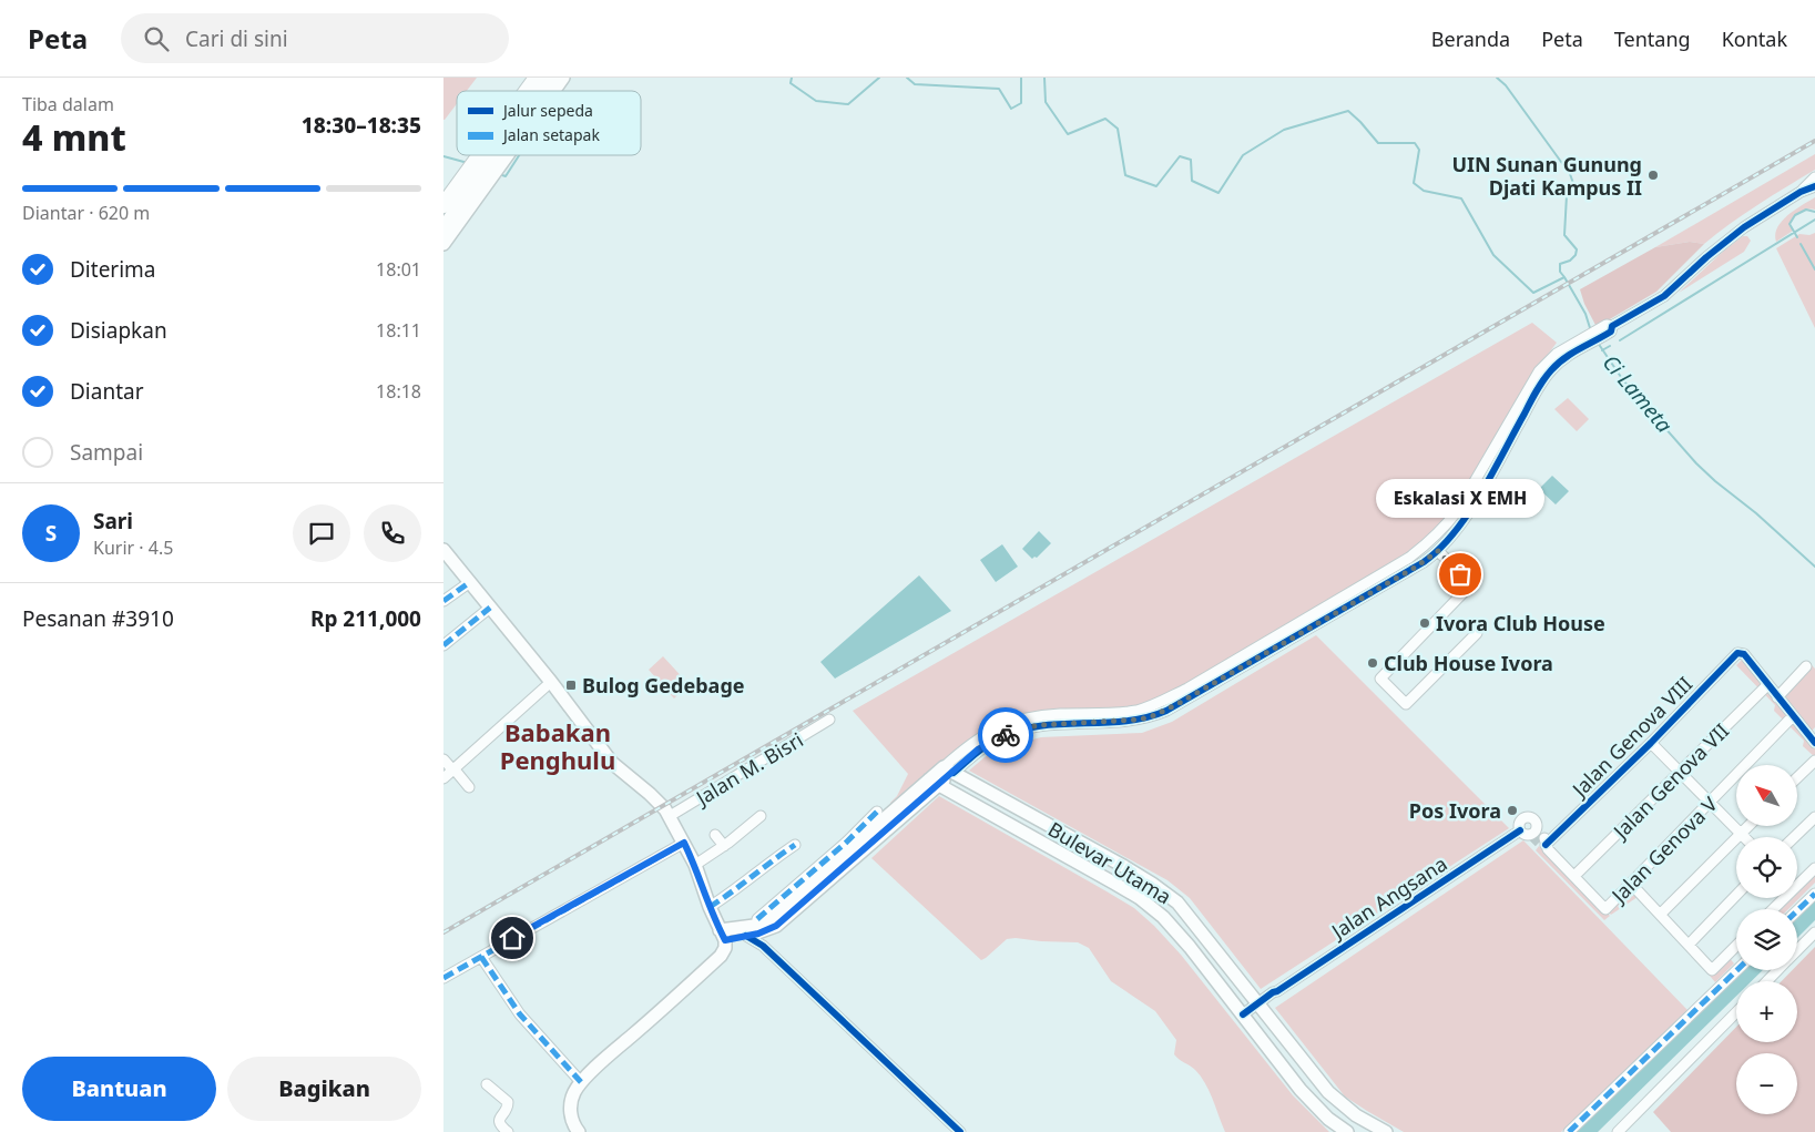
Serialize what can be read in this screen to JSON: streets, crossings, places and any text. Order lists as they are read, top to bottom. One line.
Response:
{"streets":{"main road":["Bulevar Utama"],"street":["Jalan Genova VIII","Jalan M. Bisri","Jalan Genova VII","Jalan Genova V","Jalan Angsana"]},"crossings":[["Jalan Genova VIII","Jalan Genova VII"],["Jalan Genova VIII","Jalan Angsana"],["Jalan Genova VII","Jalan Genova V"],["Bulevar Utama","Jalan Angsana"]],"districts":["Babakan Penghulu"],"water":["Ci Lameta"],"places":{"other":["UIN Sunan Gunung Djati Kampus II","Eskalasi X EMH","Ivora Club House","Club House Ivora","Pos Ivora"],"transit":["Bulog Gedebage"]},"legend":["Jalur sepeda","Jalan setapak"],"north":"top left","page":{"header":"Peta","search":"Cari di sini","nav":["Beranda","Peta","Tentang","Kontak"],"heading":["4 mnt","Tiba dalam","18:30–18:35"],"panel":["Sari","Kurir · 4.5","Pesanan #3910","Rp 211,000"],"bar":"Diantar · 620 m","list":[["Diterima","18:01"],["Disiapkan","18:11"],["Diantar","18:18"],"Sampai"],"bubble":"Eskalasi X EMH","round":"S","map_buttons":["+","−"],"buttons":["Bantuan","Bagikan"]}}
